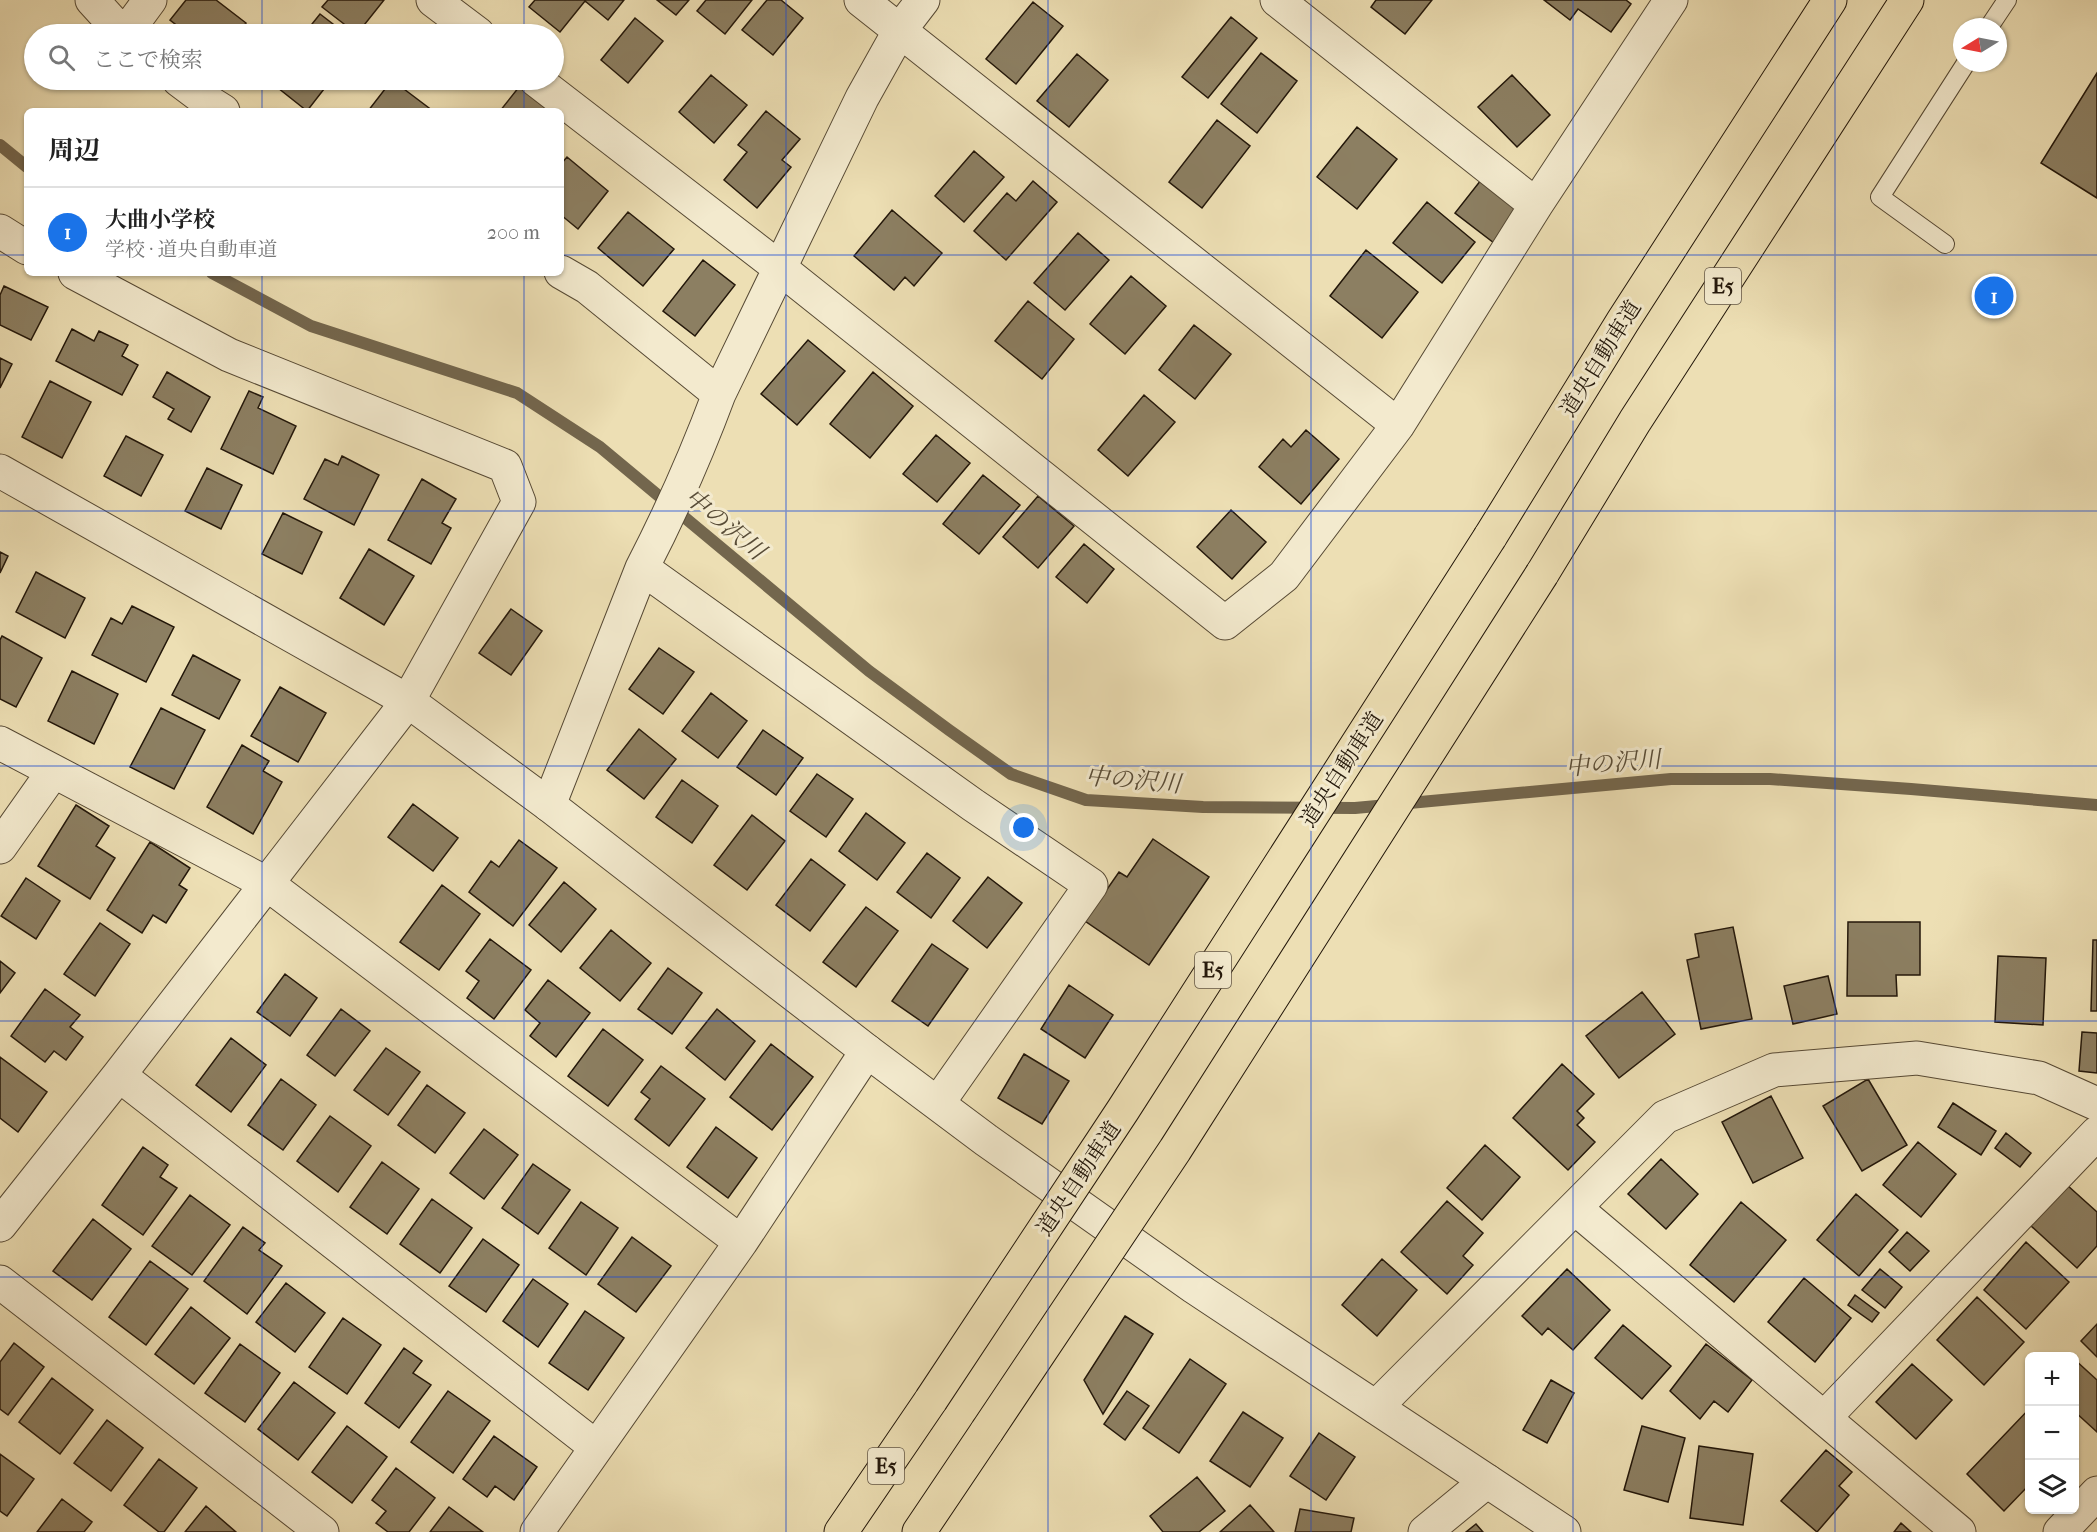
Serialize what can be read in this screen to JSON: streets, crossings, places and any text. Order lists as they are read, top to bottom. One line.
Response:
{"streets":{"highway":["E5","道央自動車道"]},"water":["中の沢川"],"north":"left","page":{"search":"ここで検索","heading":"周辺","list":[{"mark":"1","name":"大曲小学校","note":"学校 · 道央自動車道","value":"200 m"}],"pins":"1","map_buttons":["+","−"]}}
